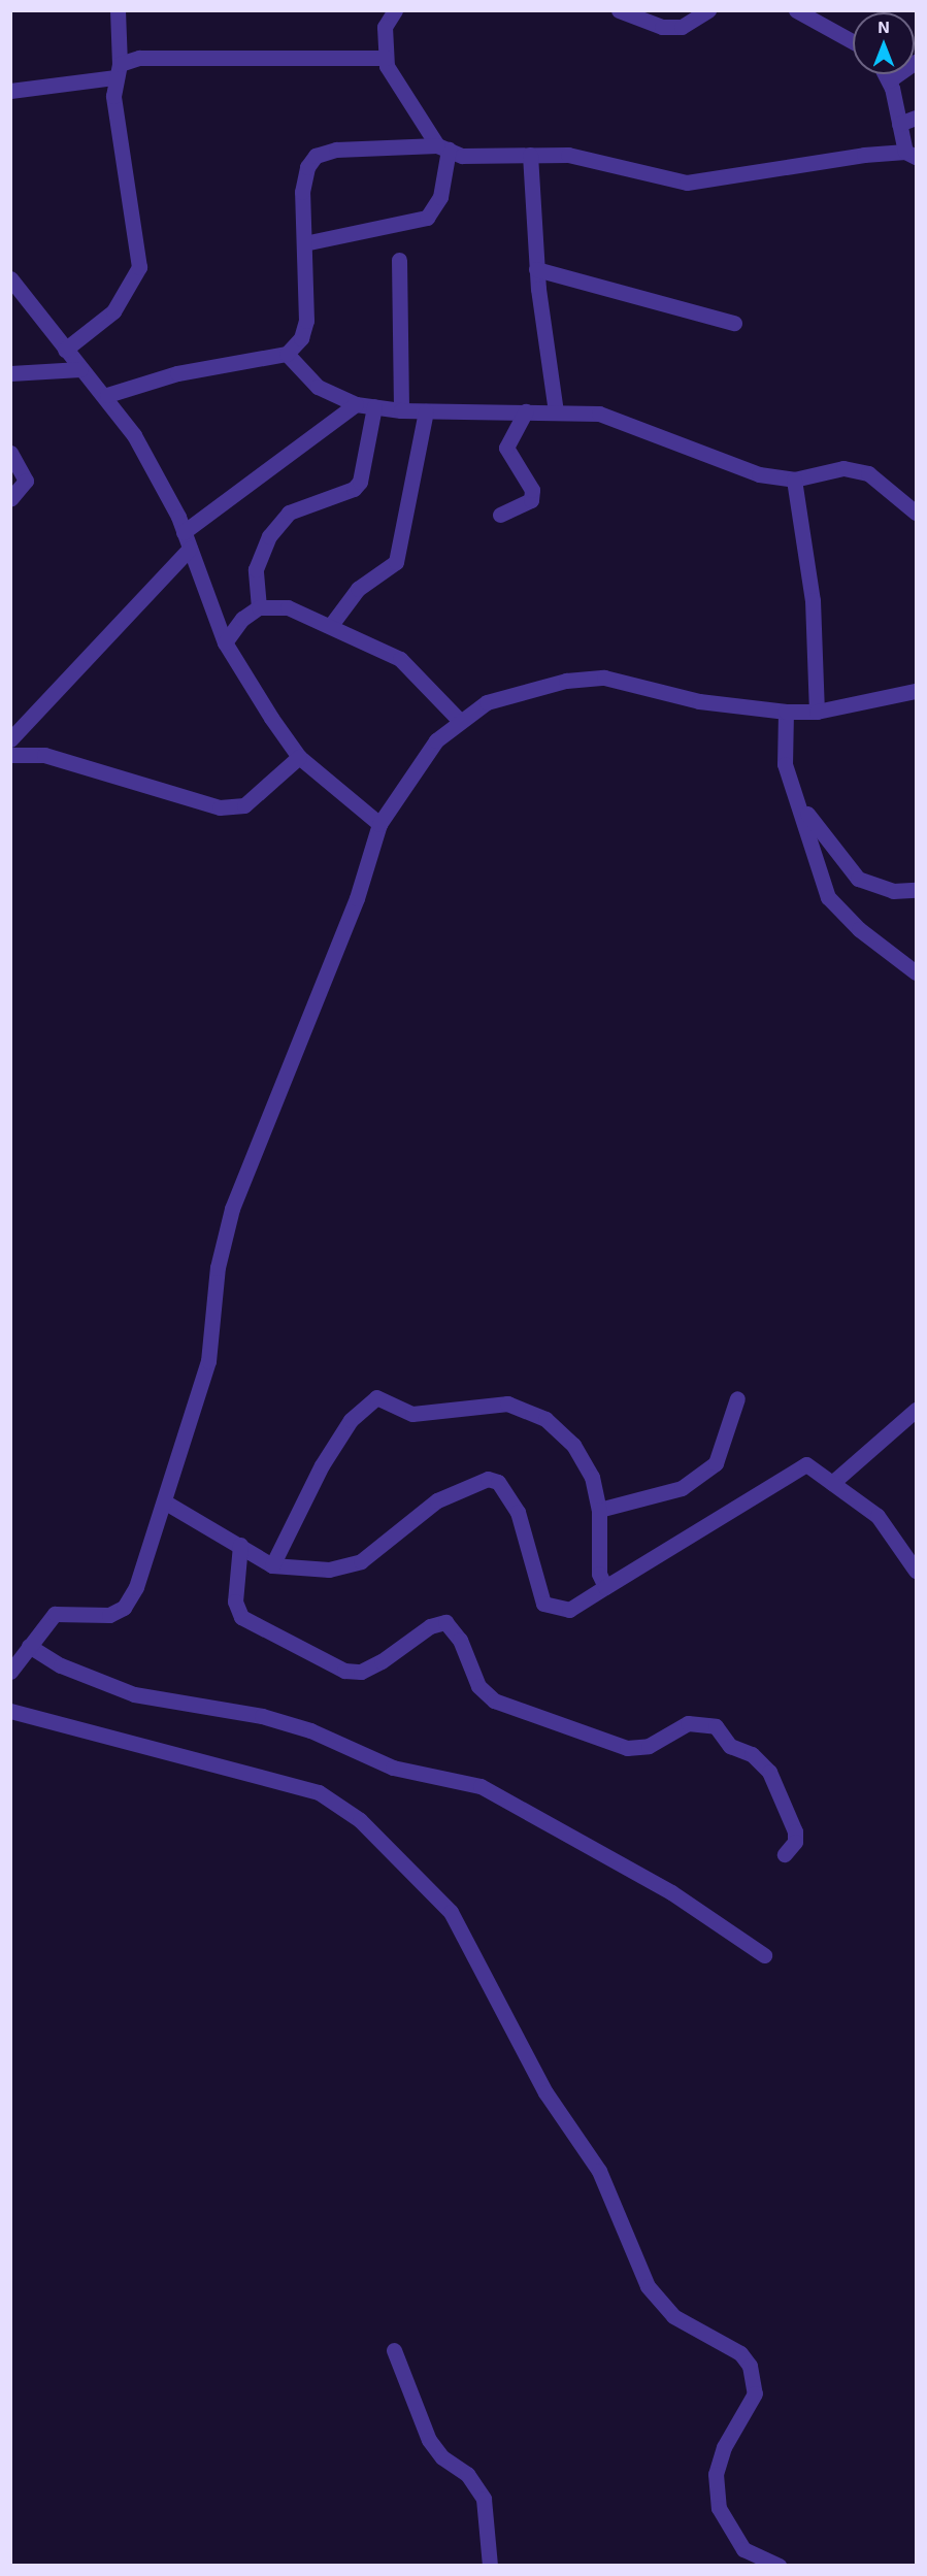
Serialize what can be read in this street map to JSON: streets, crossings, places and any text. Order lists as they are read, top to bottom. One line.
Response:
{"north":"top"}
